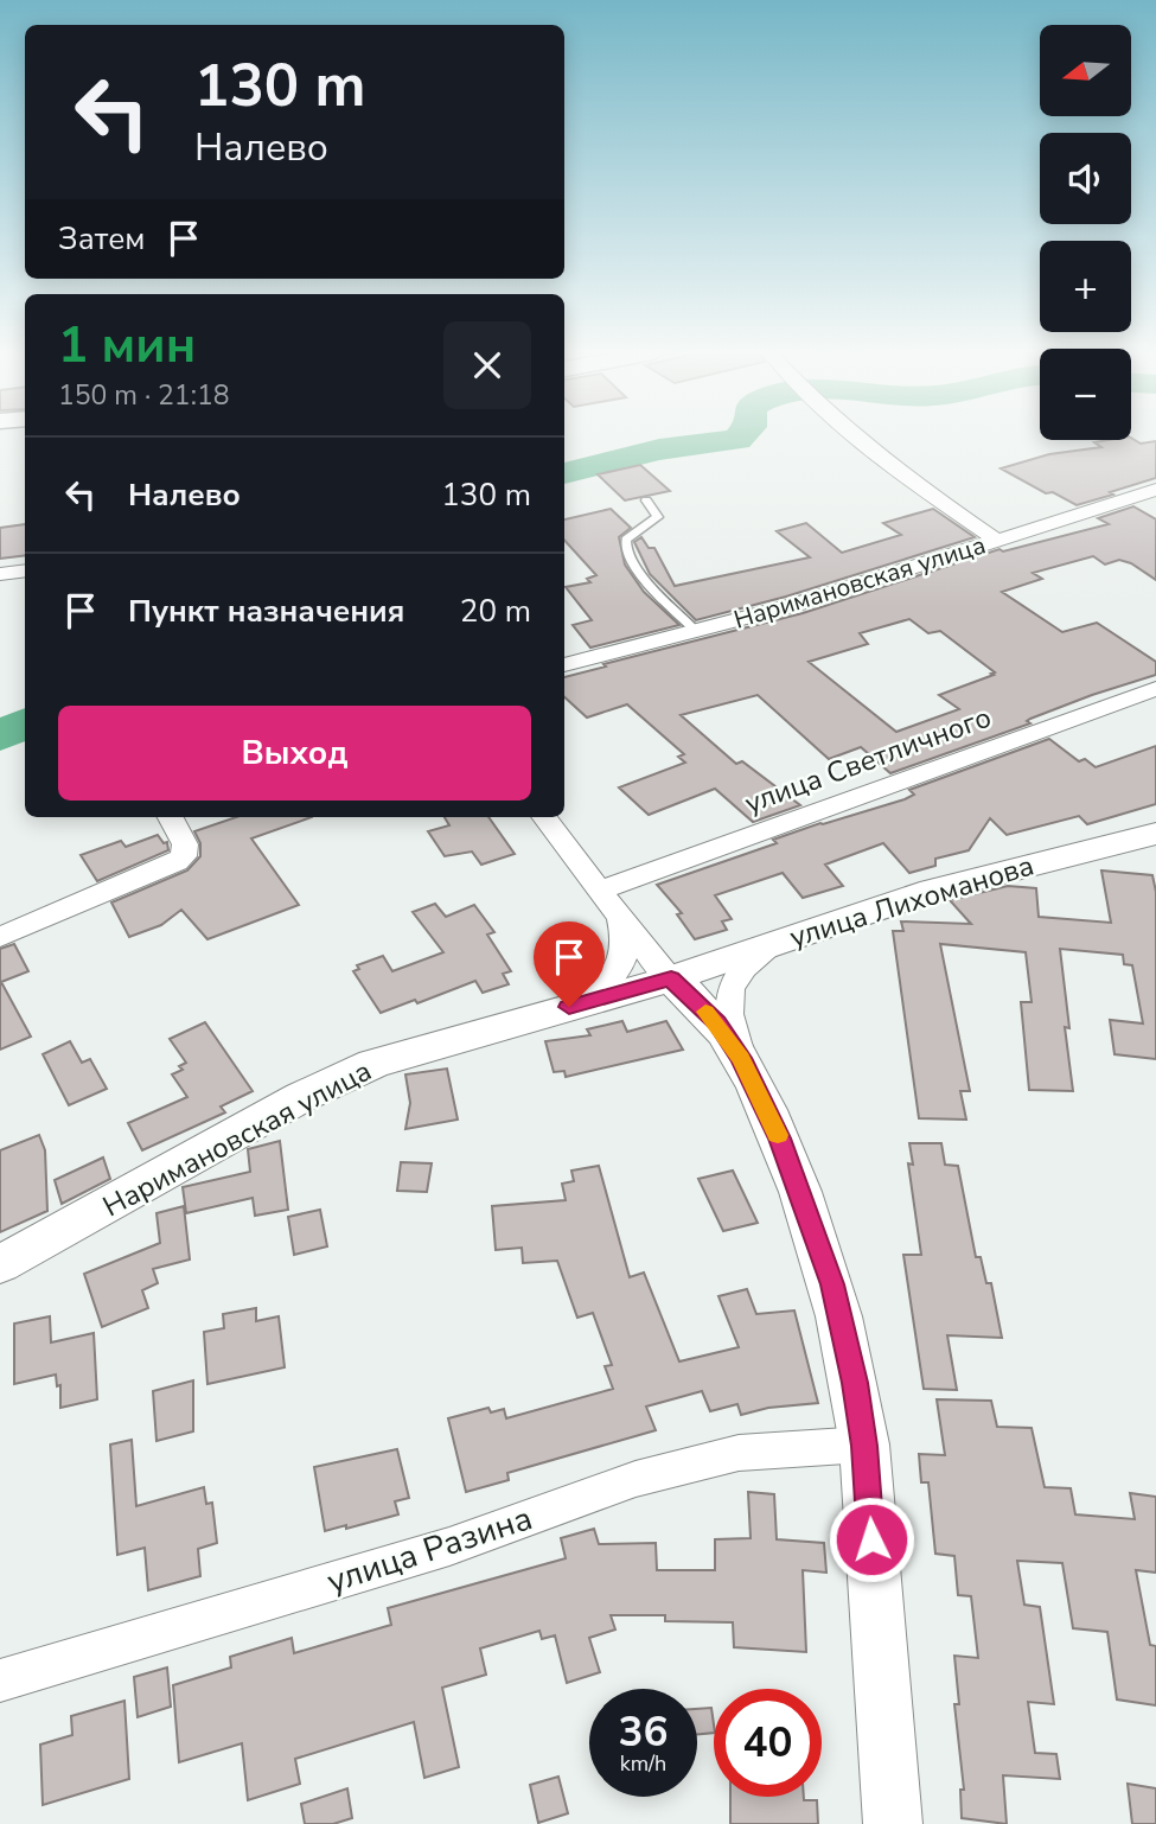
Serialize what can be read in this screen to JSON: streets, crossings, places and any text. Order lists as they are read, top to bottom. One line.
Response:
{"streets":{"street":["Наримановская улица","улица Светличного","улица Лихоманова","улица Разина"]},"crossings":[["Наримановская улица","улица Лихоманова"]],"north":"left","page":{"map_buttons":["+","−"],"turn":["130 m","Налево"],"then":"Затем","heading":["1 мин","150 m · 21:18"],"list":[{"name":"Налево","value":"130 m"},{"name":"Пункт назначения","value":"20 m"}],"buttons":"Выход","speed":"36 km/h","limit":"40"}}
